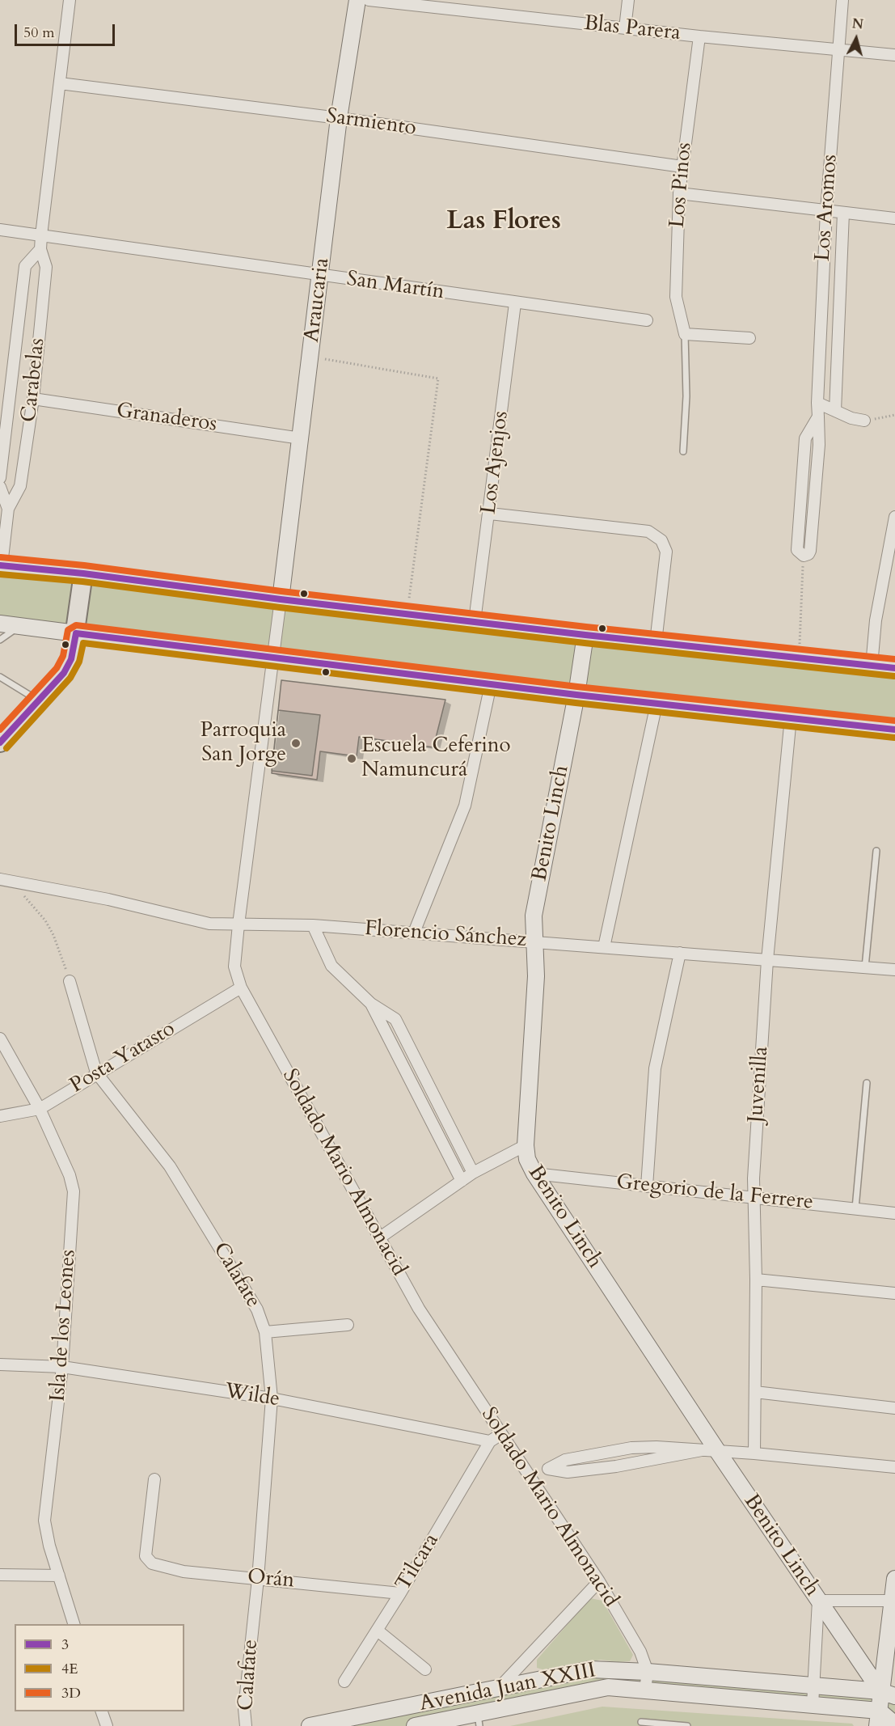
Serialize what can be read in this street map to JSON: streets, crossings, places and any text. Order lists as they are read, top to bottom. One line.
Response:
{"streets":{"street":["Blas Parera","Sarmiento","Los Pinos","Los Aromos","San Martín","Araucaria","Carabelas","Granaderos","Los Ajenjos","Benito Linch","Florencio Sánchez","Posta Yatasto","Juvenilla","Soldado Mario Almonacid","Gregorio de la Ferrere","Calafate","Isla de los Leones","Wilde","Tilcara","Orán","Avenida Juan XXIII"]},"crossings":[["Blas Parera","Los Pinos"],["Blas Parera","Los Aromos"],["Sarmiento","Los Pinos"],["Sarmiento","Araucaria"],["Sarmiento","Carabelas"],["San Martín","Araucaria"],["San Martín","Carabelas"],["San Martín","Los Ajenjos"],["Araucaria","Granaderos"],["Araucaria","Soldado Mario Almonacid"],["Carabelas","Granaderos"],["Benito Linch","Florencio Sánchez"],["Benito Linch","Gregorio de la Ferrere"],["Benito Linch","Avenida Juan XXIII"],["Florencio Sánchez","Juvenilla"],["Florencio Sánchez","Soldado Mario Almonacid"],["Posta Yatasto","Soldado Mario Almonacid"],["Posta Yatasto","Calafate"],["Posta Yatasto","Isla de los Leones"],["Juvenilla","Gregorio de la Ferrere"],["Soldado Mario Almonacid","Avenida Juan XXIII"],["Calafate","Wilde"],["Calafate","Orán"],["Isla de los Leones","Wilde"],["Wilde","Tilcara"],["Tilcara","Orán"]],"districts":["Las Flores"],"places":["Parroquia San Jorge","Escuela Ceferino Namuncurá"],"lines":["transit line 3D","transit line 3","transit line 4E"],"legend":["3","4E","3D"],"scale_bar":"50 m","north":"top"}
